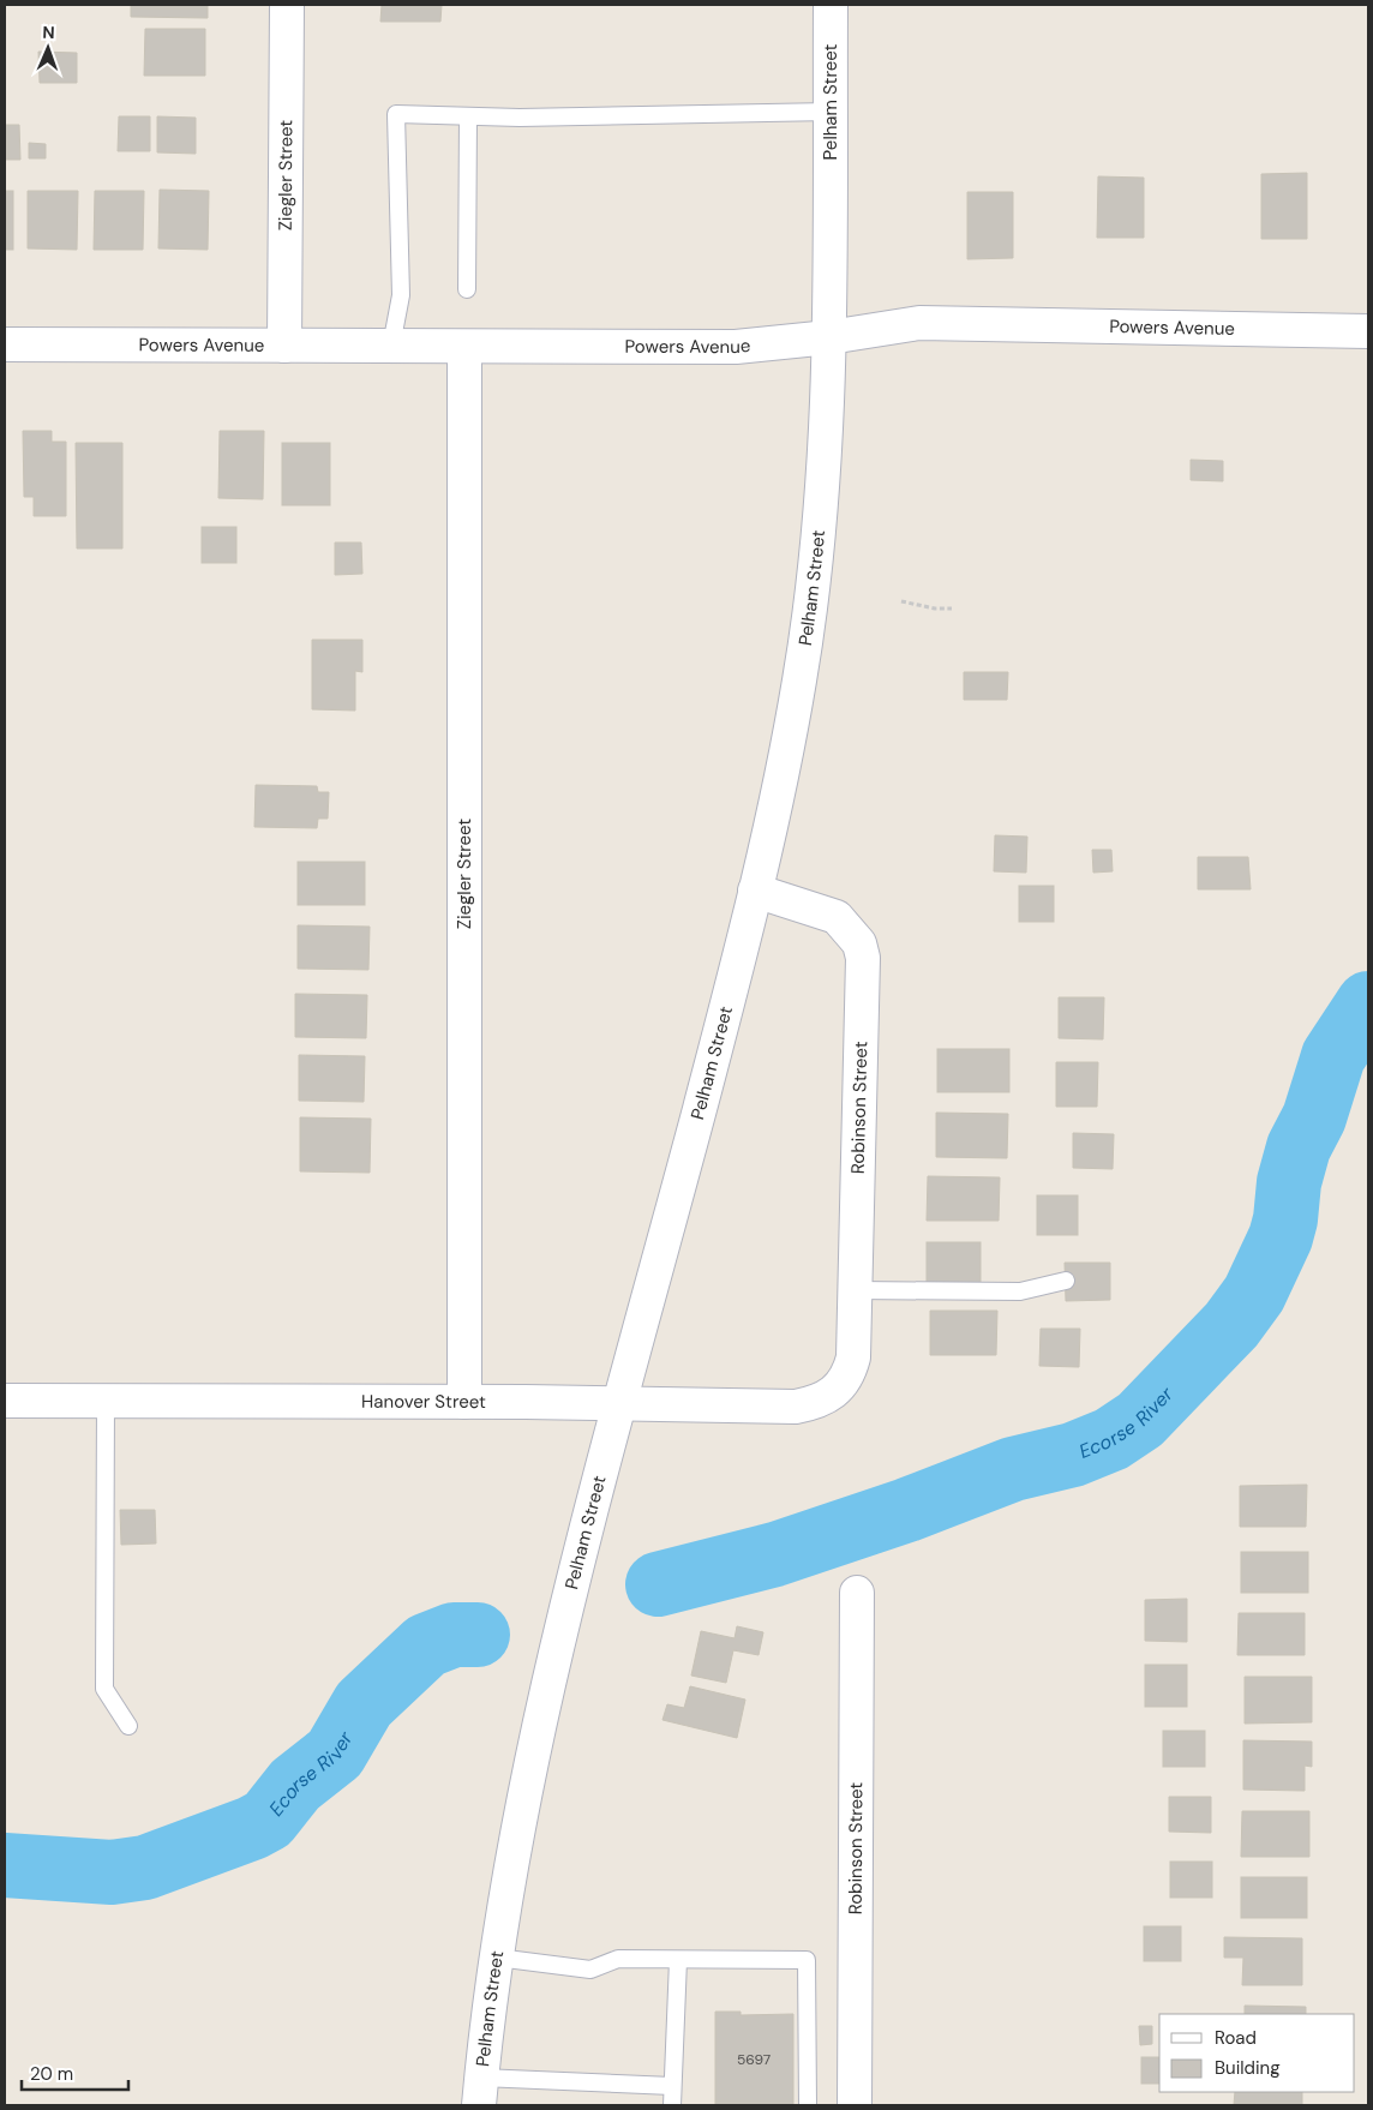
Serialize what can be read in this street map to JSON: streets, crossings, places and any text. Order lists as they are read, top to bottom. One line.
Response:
{"streets":{"street":["Pelham Street","Ziegler Street","Powers Avenue","Robinson Street","Hanover Street"]},"crossings":[["Pelham Street","Powers Avenue"],["Pelham Street","Robinson Street"],["Pelham Street","Hanover Street"],["Ziegler Street","Powers Avenue"],["Ziegler Street","Hanover Street"],["Robinson Street","Hanover Street"]],"water":["Ecorse River"],"house_numbers":["5697"],"legend":["Road","Building"],"scale_bar":"20 m","north":"top"}
